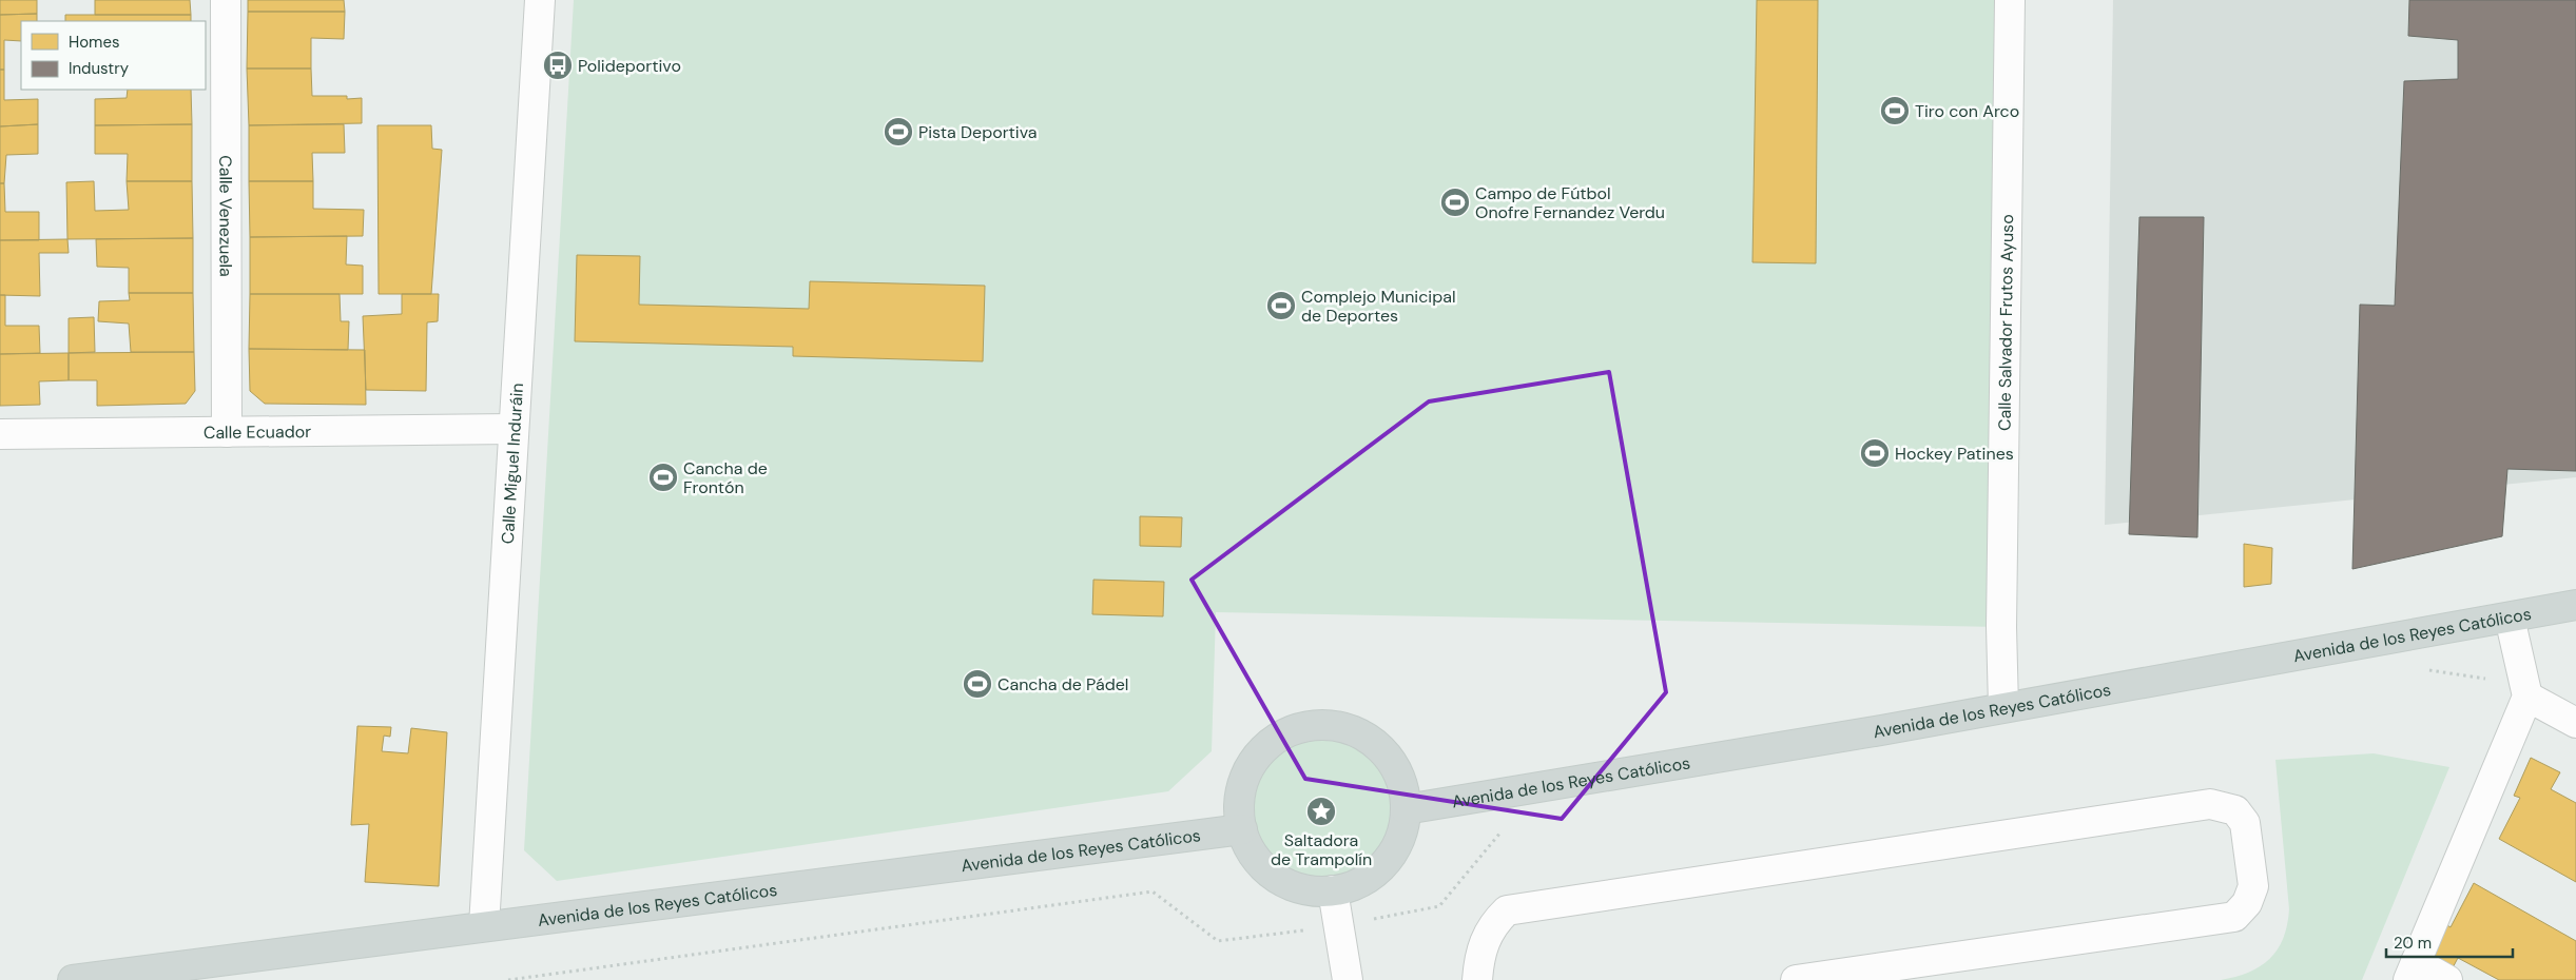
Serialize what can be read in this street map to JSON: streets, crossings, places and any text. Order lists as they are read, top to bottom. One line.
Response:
{"streets":{"main road":["Avenida de los Reyes Católicos"],"street":["Calle Venezuela","Calle Salvador Frutos Ayuso","Calle Ecuador","Calle Miguel Induráin"]},"crossings":[["Calle Venezuela","Calle Ecuador"],["Calle Salvador Frutos Ayuso","Avenida de los Reyes Católicos"],["Calle Ecuador","Calle Miguel Induráin"],["Calle Miguel Induráin","Avenida de los Reyes Católicos"]],"places":{"bus stop":["Polideportivo"],"sports":["Tiro con Arco","Pista Deportiva","Campo de Fútbol Onofre Fernandez Verdu","Complejo Municipal de Deportes","Hockey Patines","Cancha de Frontón","Cancha de Pádel"],"place":["Saltadora de Trampolín"]},"legend":["Homes","Industry"],"scale_bar":"20 m"}
